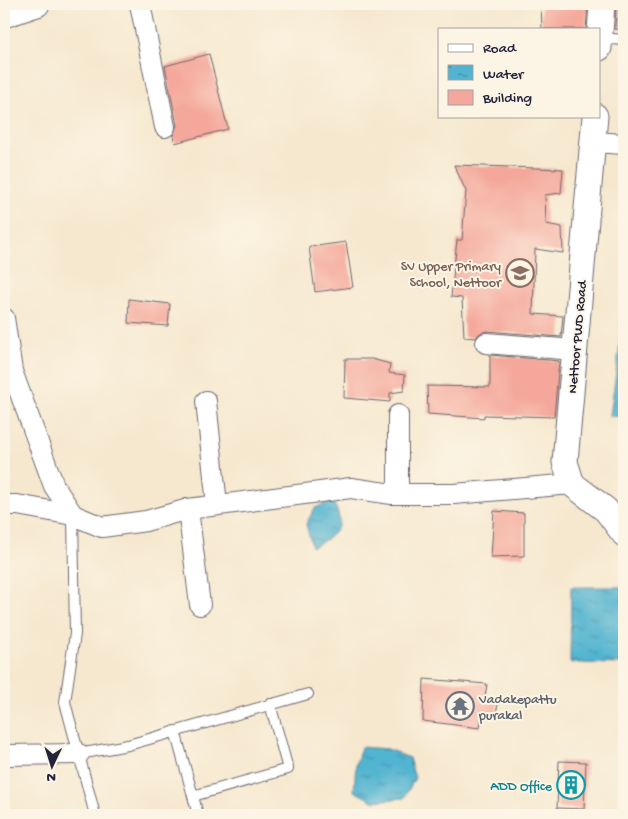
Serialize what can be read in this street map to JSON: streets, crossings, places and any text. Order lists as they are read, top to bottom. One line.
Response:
{"streets":{"street":["Nettoor PWD Road"]},"places":{"school or university":["SV Upper Primary School, Nettoor"],"temple":["Vadakepattu purakal"],"building":["ADD Office"]},"legend":["Road","Water","Building"],"north":"bottom"}
